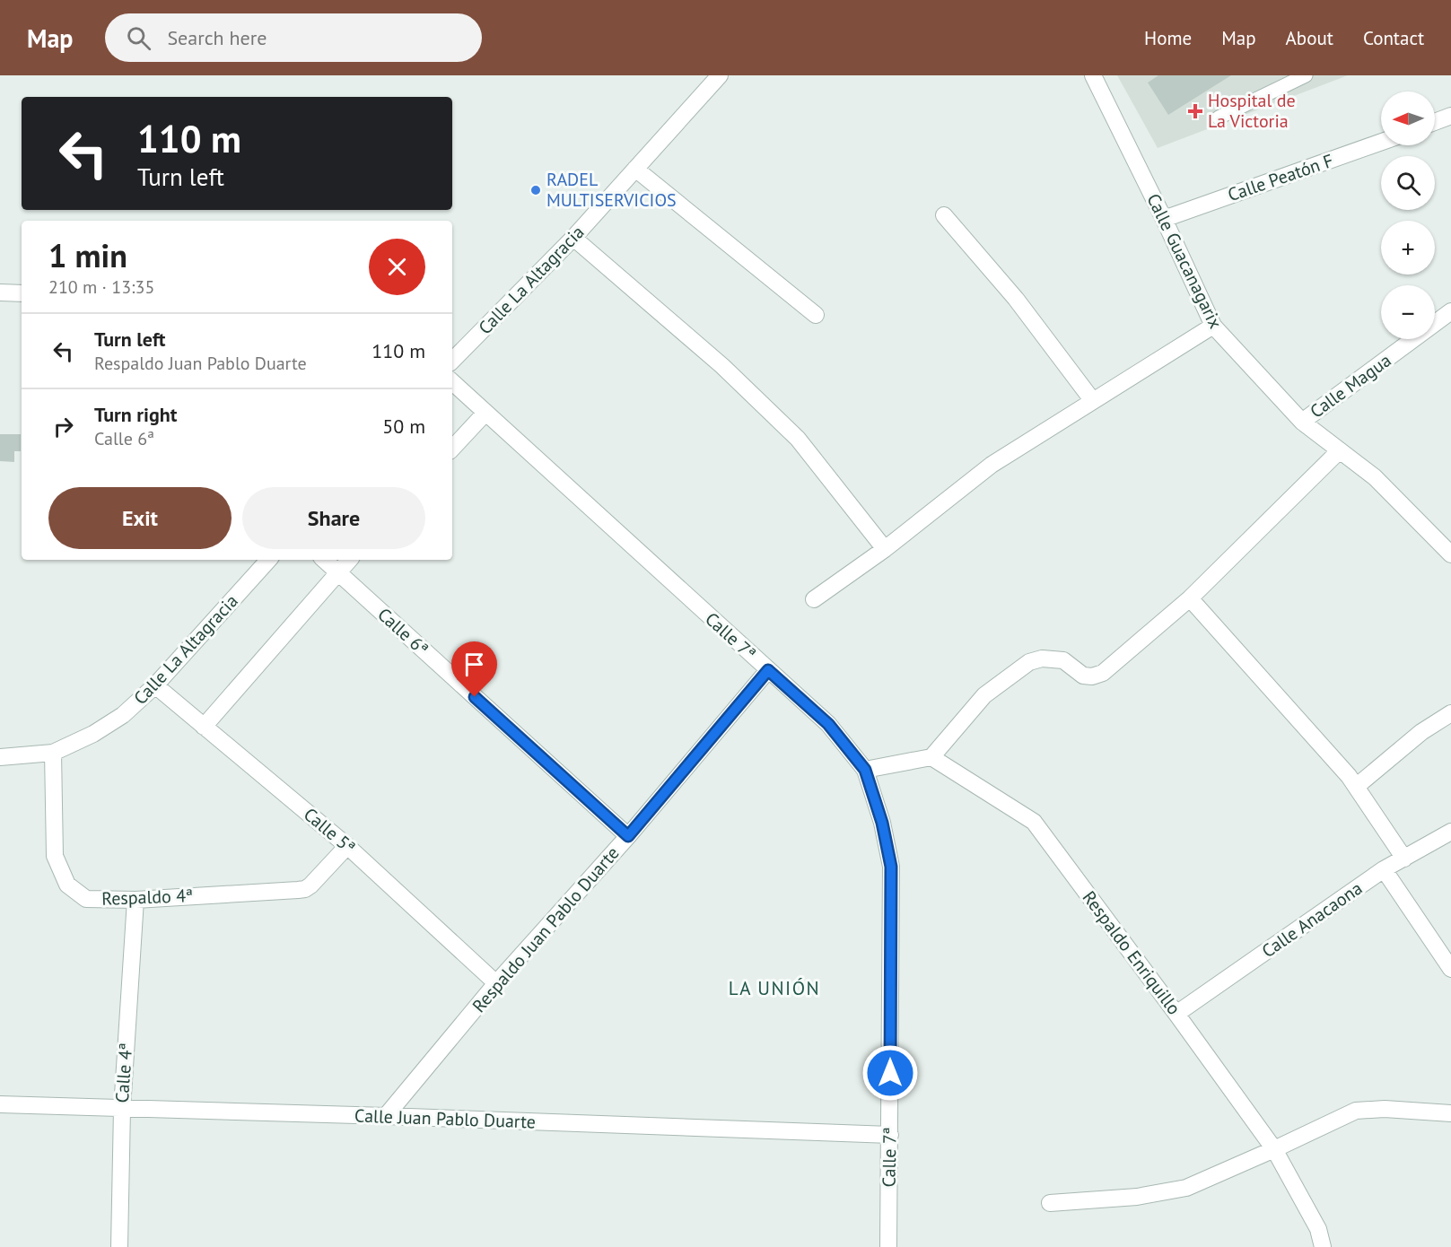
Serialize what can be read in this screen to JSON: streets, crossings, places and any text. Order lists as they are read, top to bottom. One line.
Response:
{"streets":{"street":["Calle Peatón F","Calle Guacanagarix","Calle La Altagracia","Calle Magua","Calle 6ª","Calle 7ª","Calle 5ª","Respaldo 4ª","Calle Anacaona","Respaldo Juan Pablo Duarte","Respaldo Enriquillo","Calle 4ª","Calle Juan Pablo Duarte"]},"crossings":[["Calle Peatón F","Calle Guacanagarix"],["Calle Guacanagarix","Calle Magua"],["Calle La Altagracia","Calle 5ª"],["Calle La Altagracia","Respaldo 4ª"],["Calle 6ª","Respaldo Juan Pablo Duarte"],["Calle 7ª","Respaldo Juan Pablo Duarte"],["Calle 7ª","Calle Juan Pablo Duarte"],["Calle 5ª","Respaldo 4ª"],["Calle 5ª","Respaldo Juan Pablo Duarte"],["Respaldo 4ª","Calle 4ª"],["Calle Anacaona","Respaldo Enriquillo"],["Respaldo Juan Pablo Duarte","Calle Juan Pablo Duarte"],["Calle 4ª","Calle Juan Pablo Duarte"]],"districts":["LA UNIÓN"],"places":{"health":["Hospital de La Victoria"],"other":["RADEL MULTISERVICIOS"]},"north":"left","page":{"header":"Map","search":"Search here","nav":["Home","Map","About","Contact"],"map_buttons":["+","−"],"turn":["110 m","Turn left"],"heading":["1 min","210 m · 13:35"],"list":[{"name":"Turn left","note":"Respaldo Juan Pablo Duarte","value":"110 m"},{"name":"Turn right","note":"Calle 6ª","value":"50 m"}],"buttons":["Exit","Share"]}}
